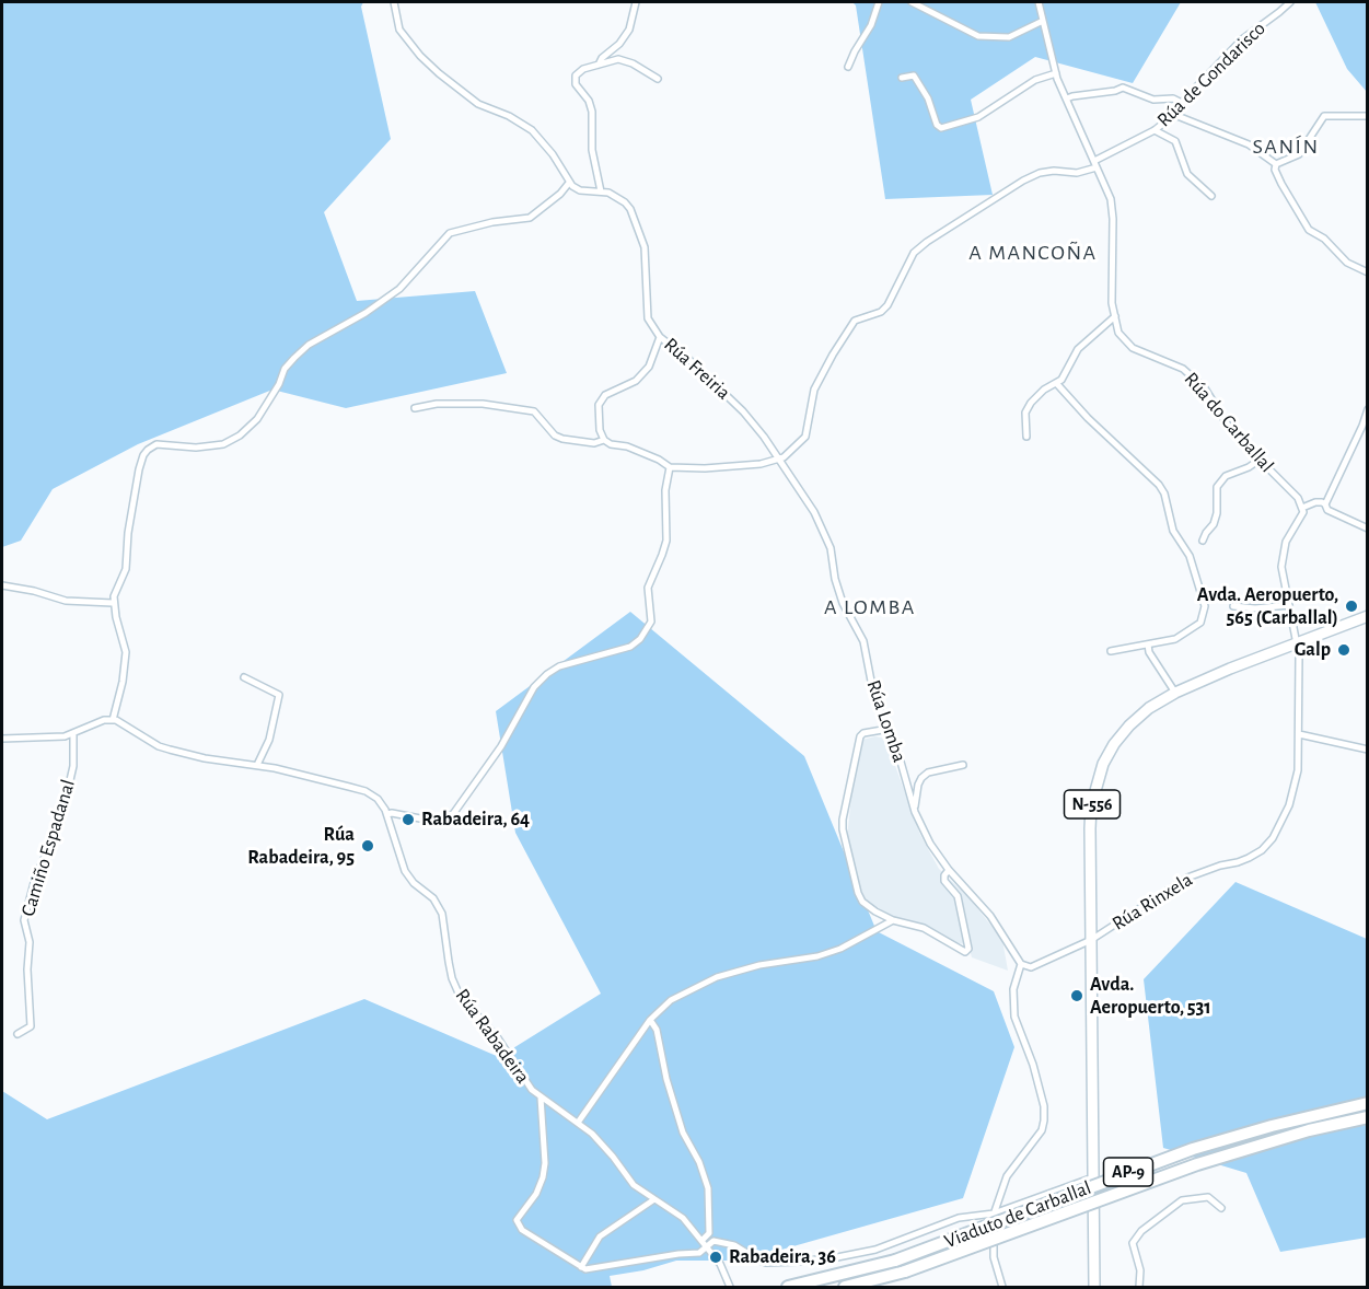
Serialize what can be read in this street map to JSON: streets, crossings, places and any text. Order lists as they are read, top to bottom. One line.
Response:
{"streets":{"highway":["AP-9","Viaduto de Carballal"],"main road":["N-556"],"street":["Rúa de Gondarisco","Rúa Freiria","Rúa do Carballal","Rúa Lomba","Camiño Espadanal","Rúa Rinxela","Rúa Rabadeira"]},"crossings":[["Rúa de Gondarisco","Rúa Freiria"],["Rúa de Gondarisco","Rúa do Carballal"],["Rúa de Gondarisco","Rúa Lomba"],["Rúa Freiria","Rúa Lomba"],["Rúa Lomba","Rúa Rinxela"],["N-556","Rúa Rinxela"]],"districts":["SANÍN","A MANCOÑA","A LOMBA"],"places":["Avda. Aeropuerto, 565 (Carballal)","Galp","Rabadeira, 64","Rúa Rabadeira, 95","Avda. Aeropuerto, 531","Rabadeira, 36"]}
